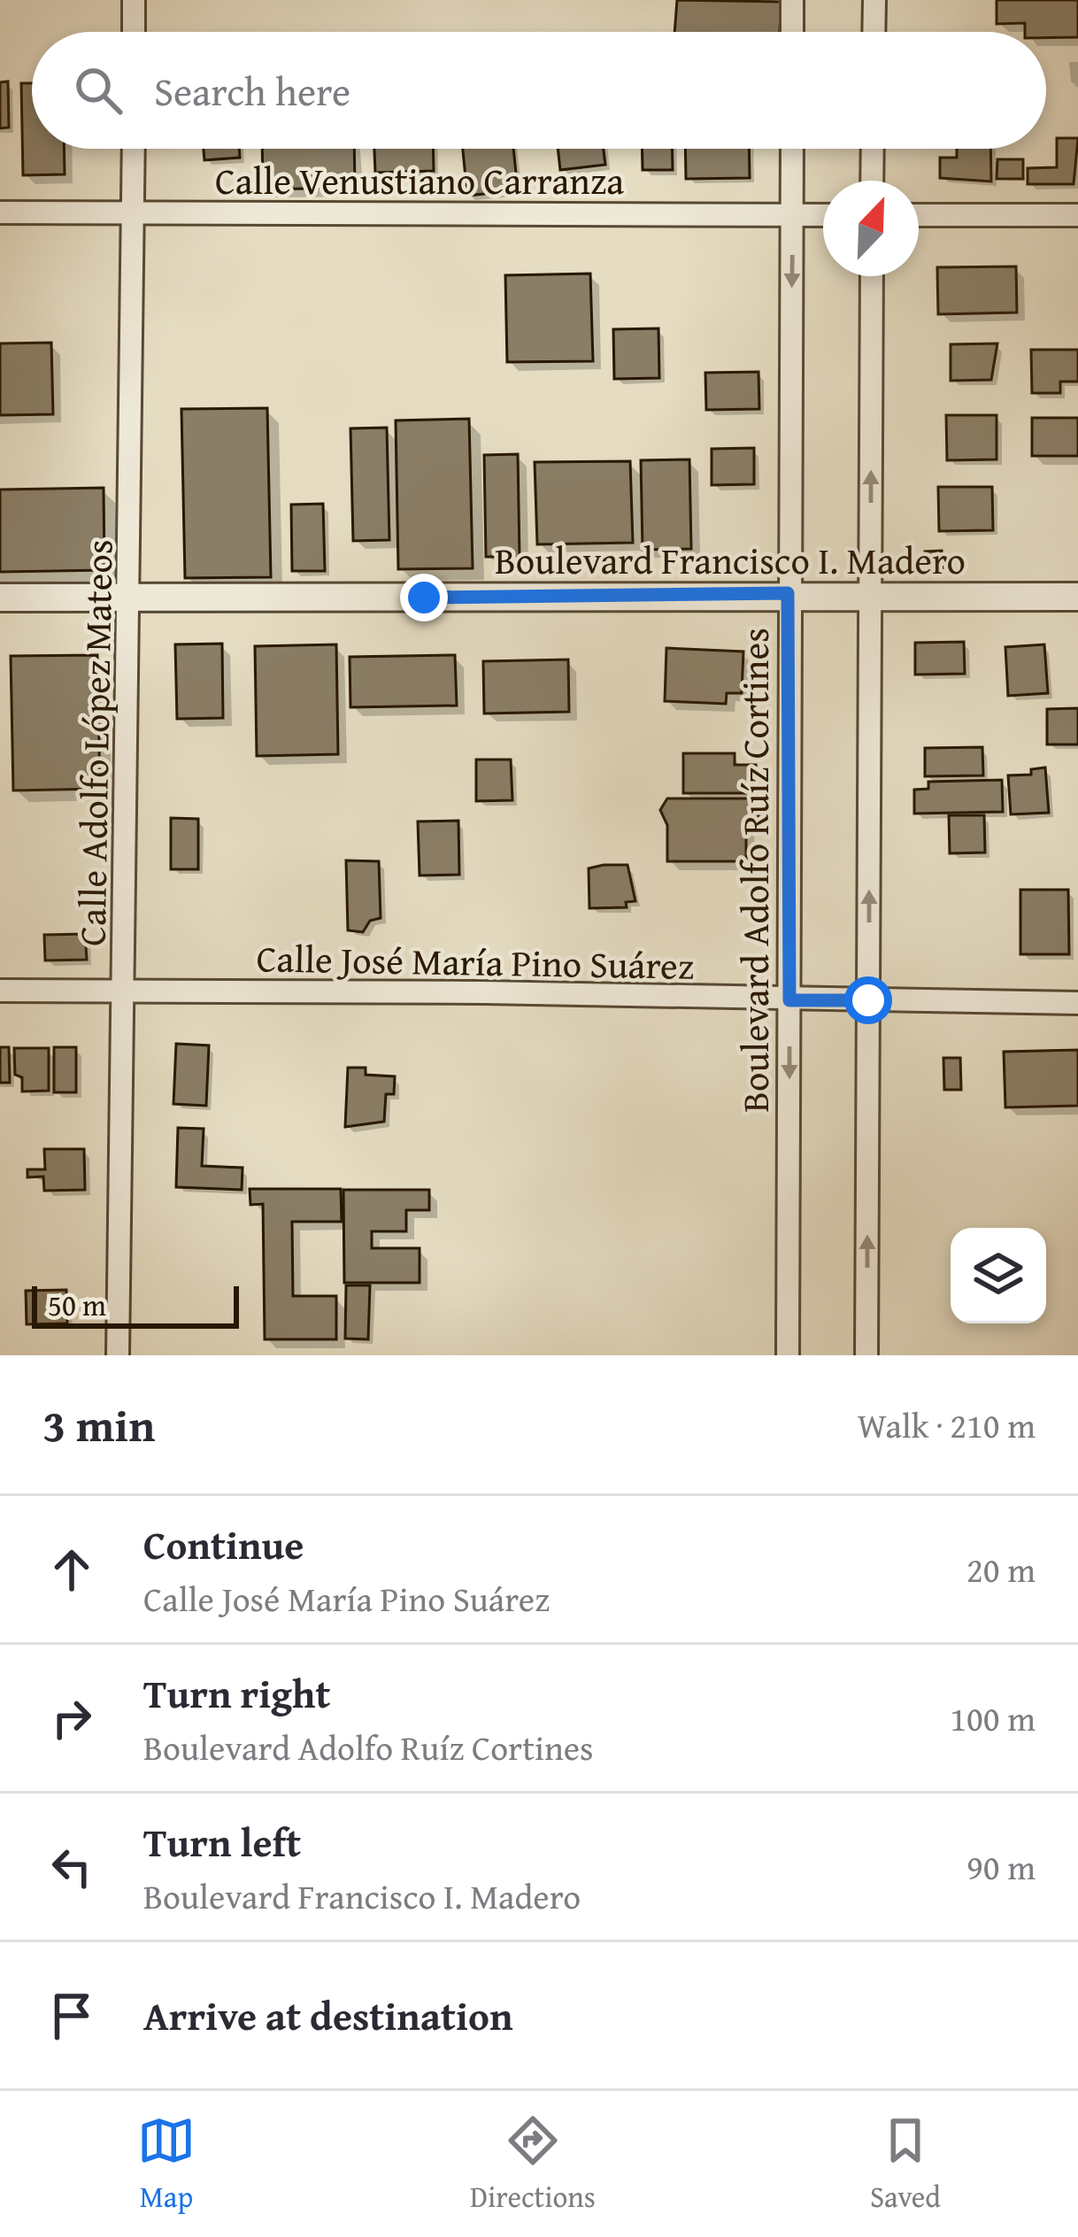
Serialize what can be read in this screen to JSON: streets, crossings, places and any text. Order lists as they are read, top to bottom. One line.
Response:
{"streets":{"street":["Calle Venustiano Carranza","Boulevard Francisco I. Madero","Calle Adolfo López Mateos","Boulevard Adolfo Ruíz Cortines","Calle José María Pino Suárez"]},"crossings":[["Calle Venustiano Carranza","Calle Adolfo López Mateos"],["Calle Venustiano Carranza","Boulevard Adolfo Ruíz Cortines"],["Boulevard Francisco I. Madero","Calle Adolfo López Mateos"],["Boulevard Francisco I. Madero","Boulevard Adolfo Ruíz Cortines"],["Calle Adolfo López Mateos","Calle José María Pino Suárez"],["Boulevard Adolfo Ruíz Cortines","Calle José María Pino Suárez"]],"scale_bar":"50 m","north":"top right","page":{"search":"Search here","scale":"50 m","heading":["3 min","Walk · 210 m"],"list":[["Continue","Calle José María Pino Suárez","20 m"],["Turn right","Boulevard Adolfo Ruíz Cortines","100 m"],["Turn left","Boulevard Francisco I. Madero","90 m"],"Arrive at destination"],"nav":["Map","Directions","Saved"]}}
